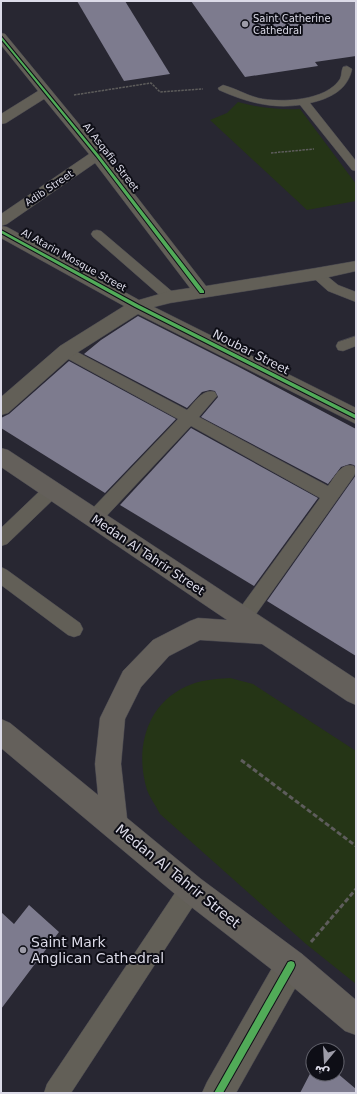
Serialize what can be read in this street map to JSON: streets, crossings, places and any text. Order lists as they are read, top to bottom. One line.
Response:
{"streets":{"main road":["Medan Al Tahrir Street"],"street":["Al Asqafia Street","Adib Street","Al Atarin Mosque Street","Noubar Street"]},"crossings":[["Al Asqafia Street","Adib Street"],["Al Atarin Mosque Street","Noubar Street"]],"places":["Saint Catherine Cathedral","Saint Mark Anglican Cathedral"],"north":"bottom"}
